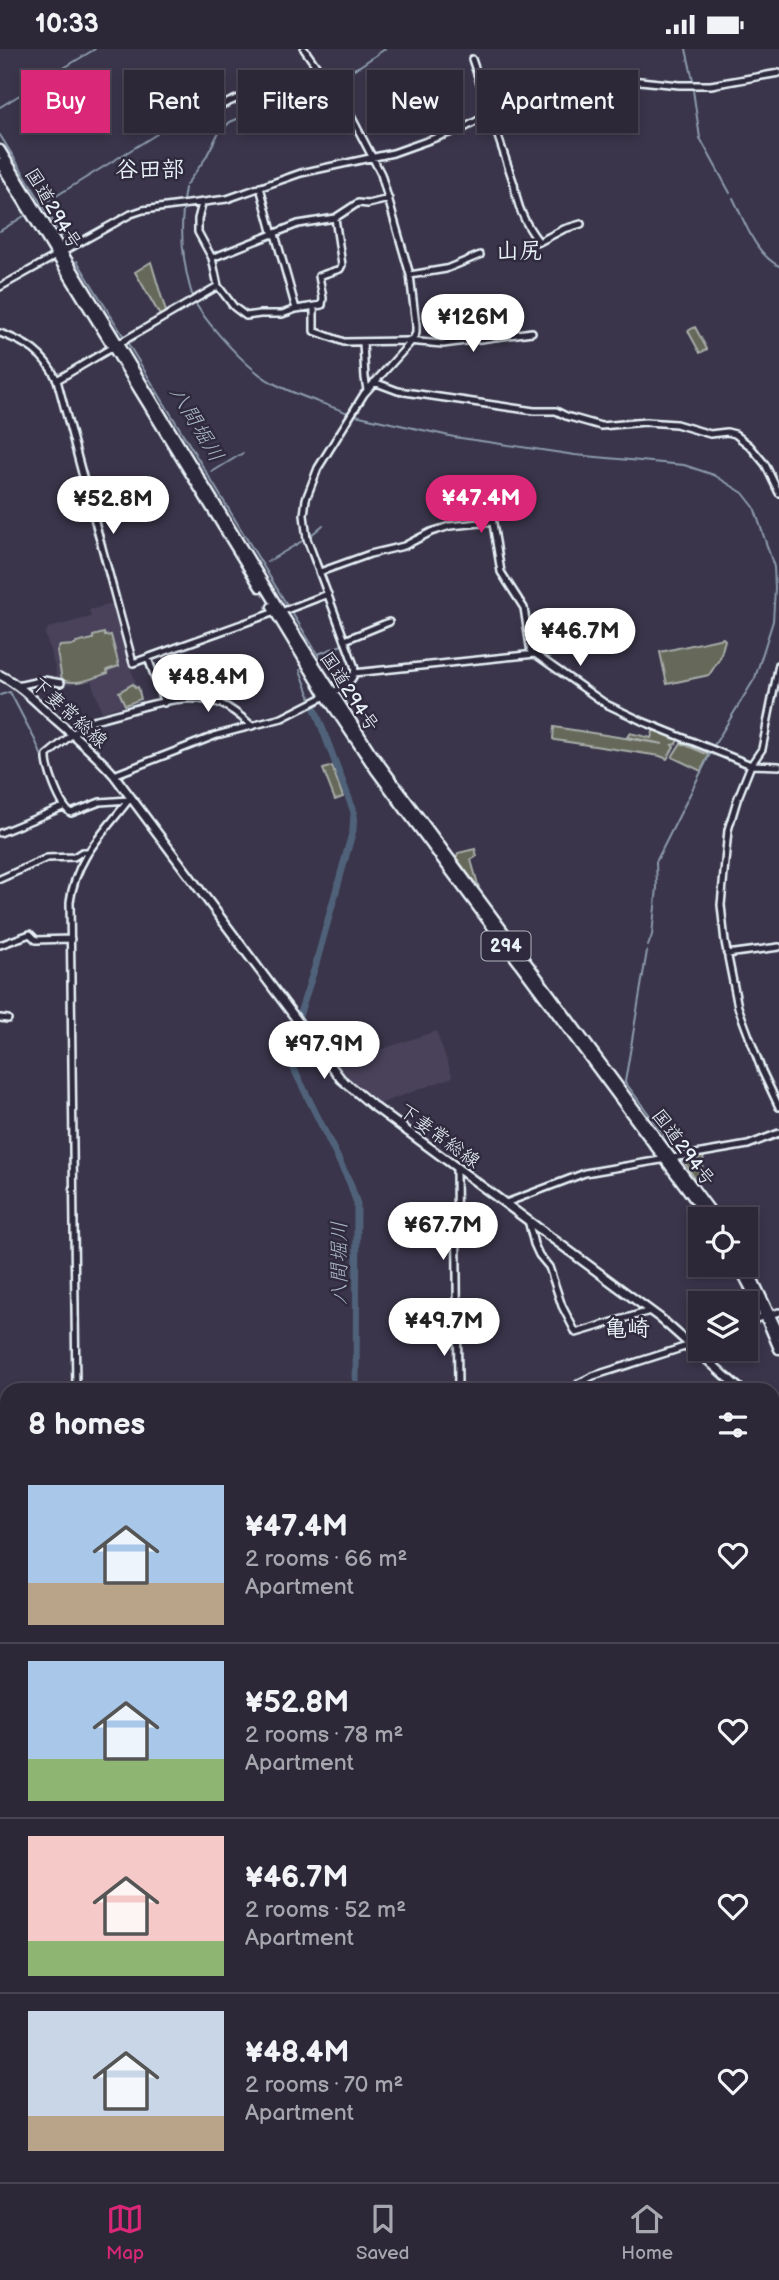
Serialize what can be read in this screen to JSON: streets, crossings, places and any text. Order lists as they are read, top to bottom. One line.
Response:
{"streets":{"highway":["国道294号","294"],"main road":["下妻常総線"]},"districts":["谷田部","山尻","亀崎"],"water":["八間堀川"],"page":{"status":"10:33","chip":["Buy","Rent","Filters","New","Apartment"],"price":["¥126M","¥47.4M","¥52.8M","¥46.7M","¥48.4M","¥97.9M","¥67.7M","¥49.7M"],"heading":"8 homes","list":[{"name":"¥47.4M","note":"2 rooms · 66 m² · Apartment"},{"name":"¥52.8M","note":"2 rooms · 78 m² · Apartment"},{"name":"¥46.7M","note":"2 rooms · 52 m² · Apartment"},{"name":"¥48.4M","note":"2 rooms · 70 m² · Apartment"}],"tabs":["Map","Saved","Home"]}}
